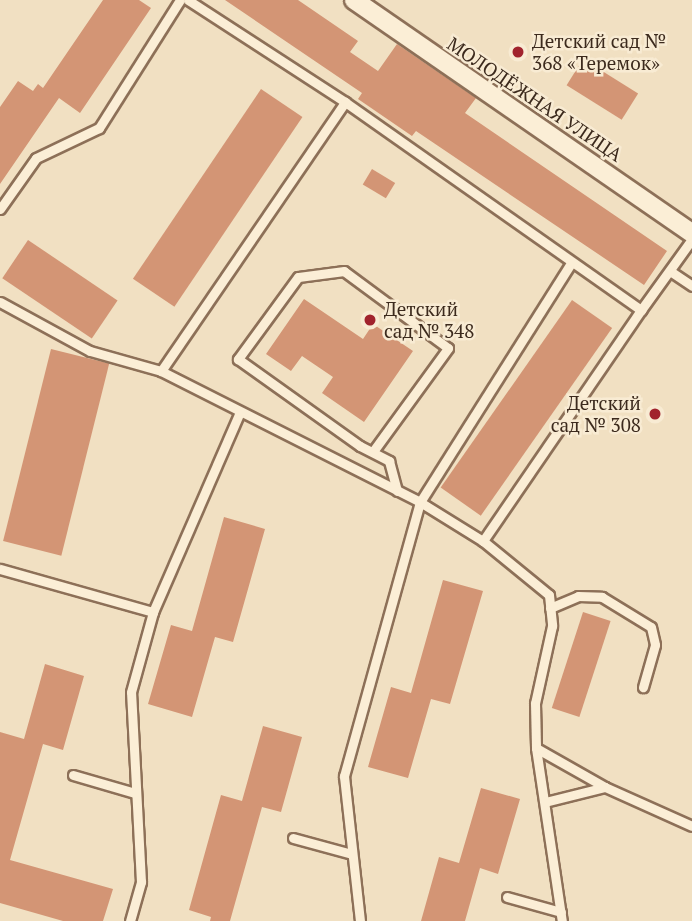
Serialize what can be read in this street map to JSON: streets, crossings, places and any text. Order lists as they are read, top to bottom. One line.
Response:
{"streets":{"street":["МОЛОДЁЖНАЯ УЛИЦА"]},"places":["Детский сад № 368 «Теремок»","Детский сад № 348","Детский сад № 308"]}
